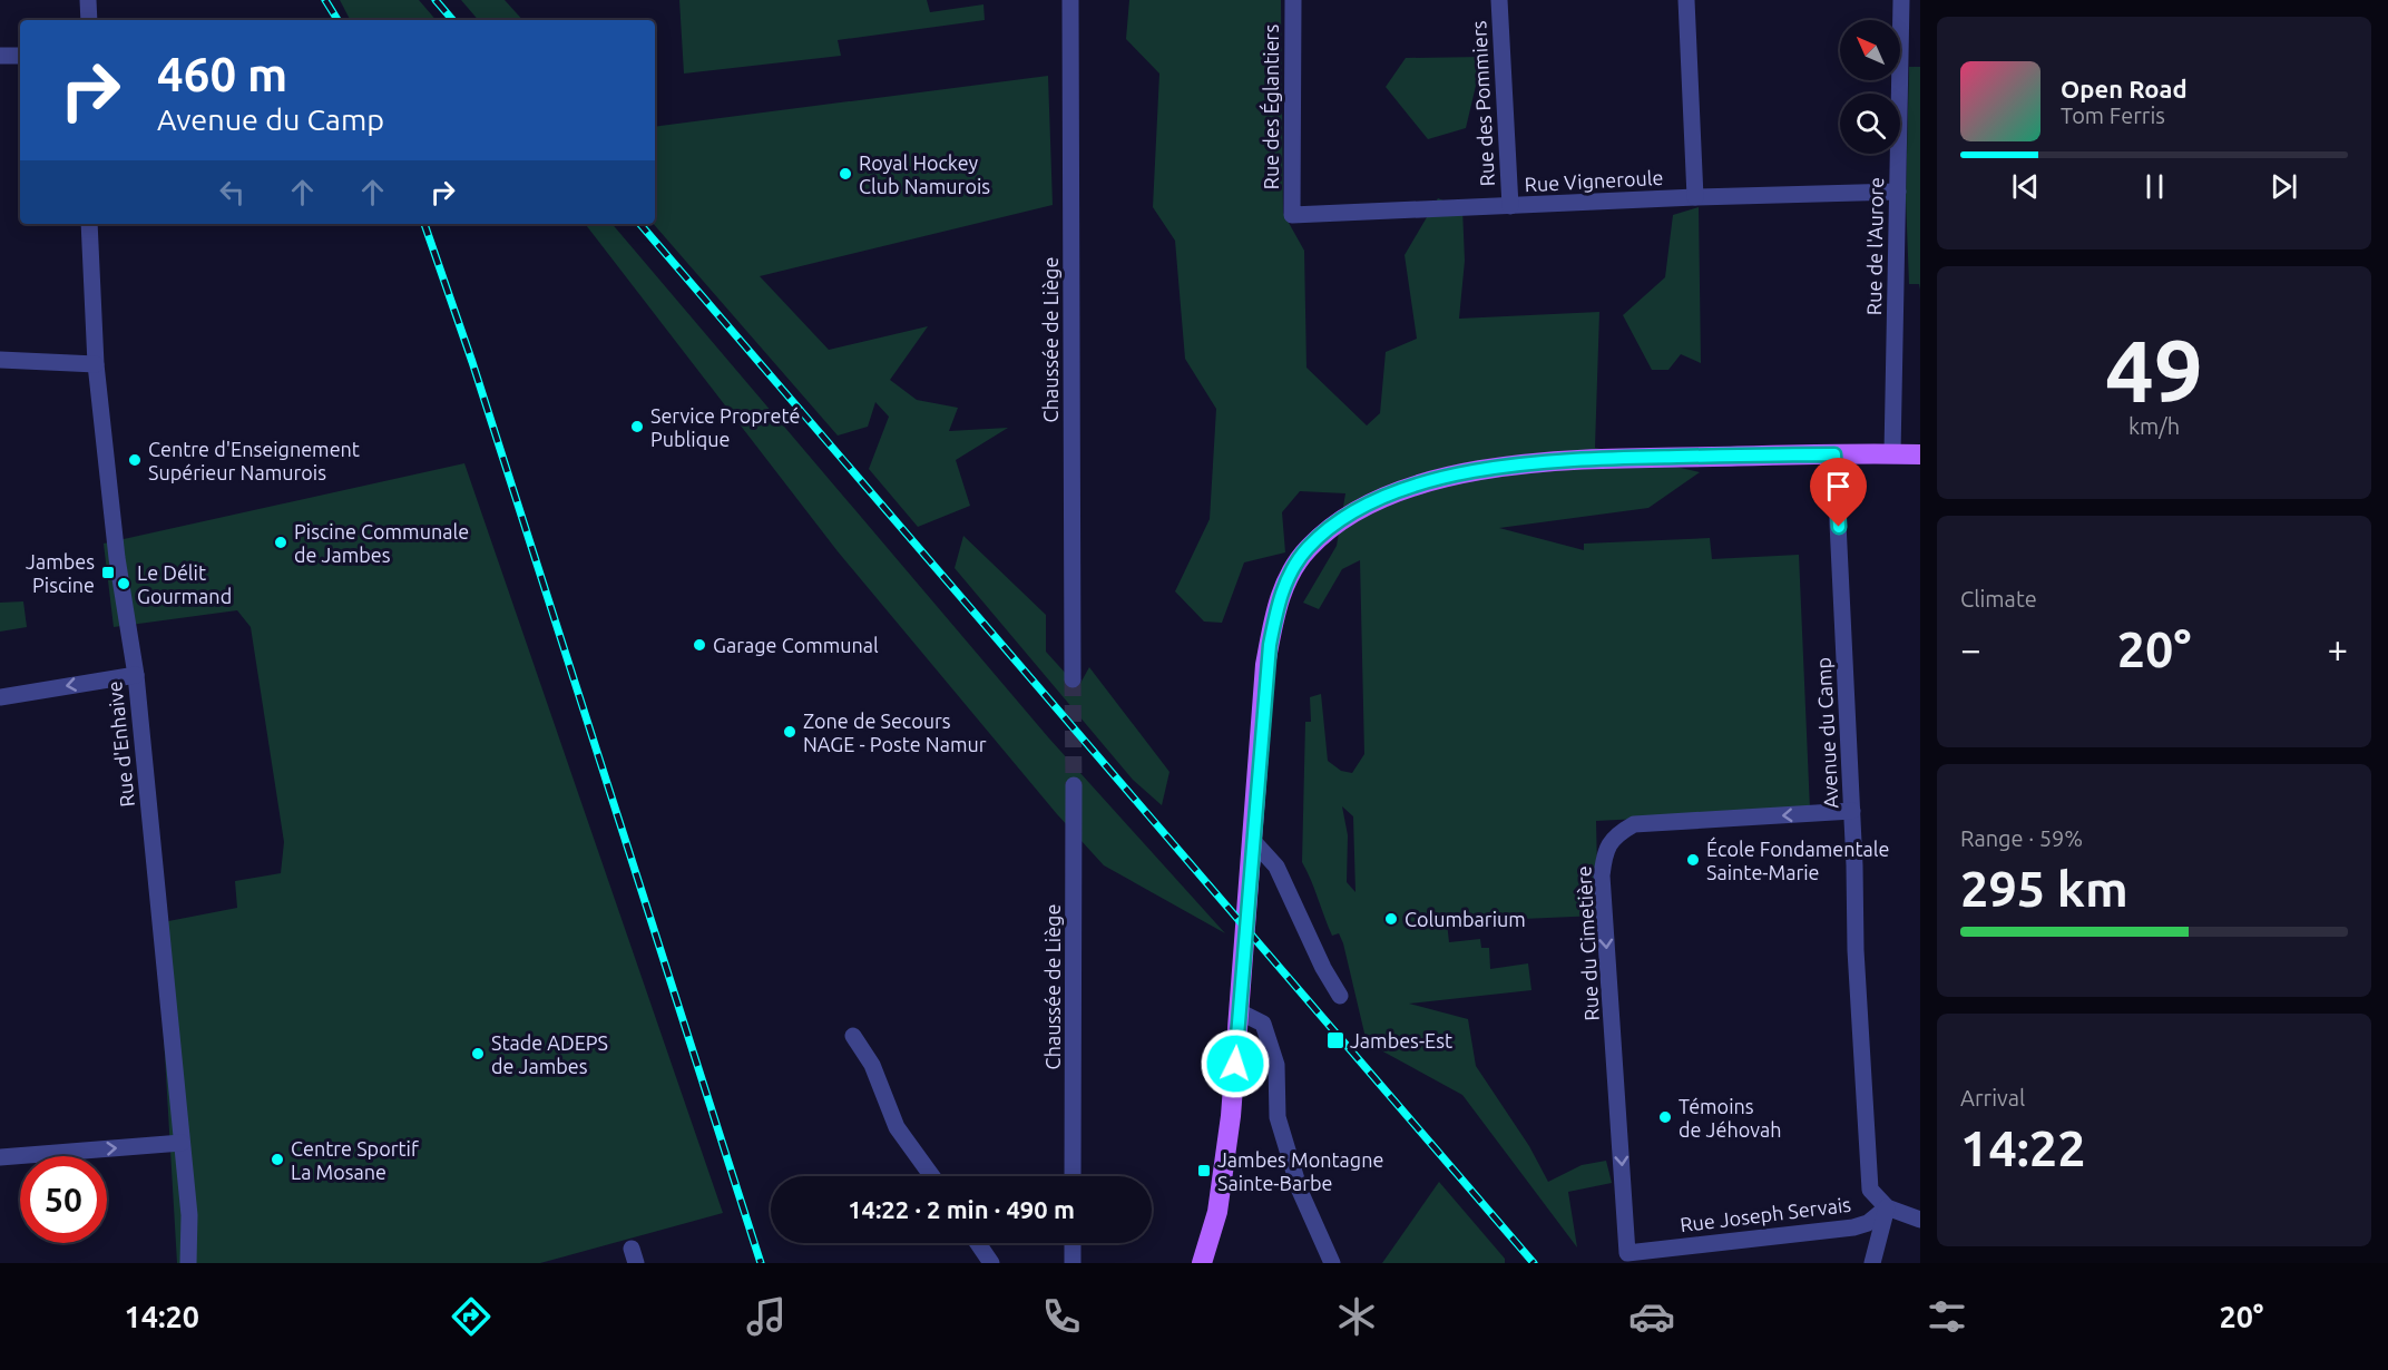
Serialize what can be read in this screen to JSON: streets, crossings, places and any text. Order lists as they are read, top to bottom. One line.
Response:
{"streets":{"street":["Rue des Pommiers","Rue des Églantiers","Rue Vigneroule","Rue de l'Aurore","Chaussée de Liège","Avenue du Camp","Rue d'Enhaive","Rue du Cimetière","Rue Joseph Servais"]},"crossings":[["Rue des Pommiers","Rue Vigneroule"],["Rue des Églantiers","Rue Vigneroule"],["Rue Vigneroule","Rue de l'Aurore"],["Avenue du Camp","Rue du Cimetière"],["Avenue du Camp","Rue Joseph Servais"],["Rue du Cimetière","Rue Joseph Servais"]],"places":{"other":["Royal Hockey Club Namurois","Service Propreté Publique","Centre d'Enseignement Supérieur Namurois","Piscine Communale de Jambes","Le Délit Gourmand","Garage Communal","Zone de Secours NAGE - Poste Namur","École Fondamentale Sainte-Marie","Columbarium","Stade ADEPS de Jambes","Témoins de Jéhovah","Centre Sportif La Mosane"],"transit":["Jambes Piscine","Jambes-Est","Jambes Montagne Sainte-Barbe"]},"north":"top left","page":{"turn":["460 m","Avenue du Camp"],"song":["Open Road","Tom Ferris"],"tile":[["49","km/h"],"Climate",["Range · 59%","295 km"],["Arrival","14:22"]],"heat":["−","20°","+"],"limit":"50","trip":"14:22 · 2 min · 490 m","tabs":["14:20","20°"]}}
